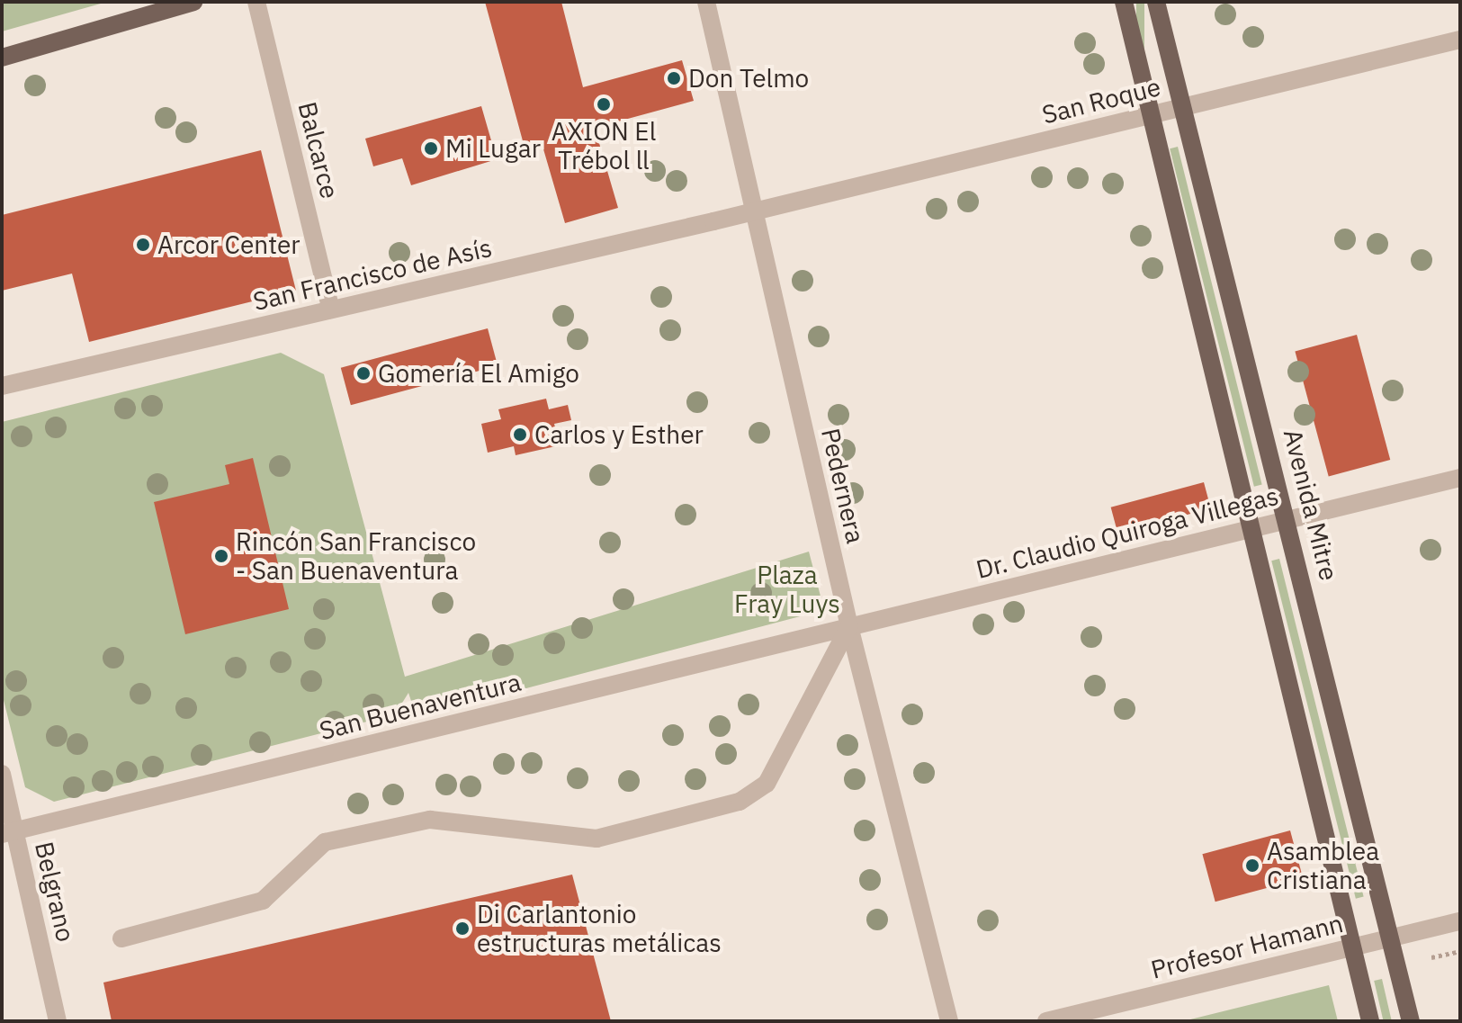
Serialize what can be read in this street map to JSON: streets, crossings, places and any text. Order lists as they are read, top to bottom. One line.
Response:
{"streets":{"main road":["Avenida Mitre"],"street":["San Roque","Balcarce","San Francisco de Asís","Pedernera","Dr. Claudio Quiroga Villegas","San Buenaventura","Belgrano","Profesor Hamann"]},"crossings":[["San Roque","San Francisco de Asís"],["San Roque","Pedernera"],["San Roque","Avenida Mitre"],["Balcarce","San Francisco de Asís"],["San Francisco de Asís","Pedernera"],["Pedernera","Dr. Claudio Quiroga Villegas"],["Pedernera","San Buenaventura"],["Avenida Mitre","Dr. Claudio Quiroga Villegas"],["Avenida Mitre","Profesor Hamann"],["Dr. Claudio Quiroga Villegas","San Buenaventura"],["San Buenaventura","Belgrano"]],"parks":["Plaza Fray Luys"],"places":["Don Telmo","AXION El Trébol ll","Mi Lugar","Arcor Center","Gomería El Amigo","Carlos y Esther","Rincón San Francisco - San Buenaventura","Asamblea Cristiana","Di Carlantonio estructuras metálicas"]}
